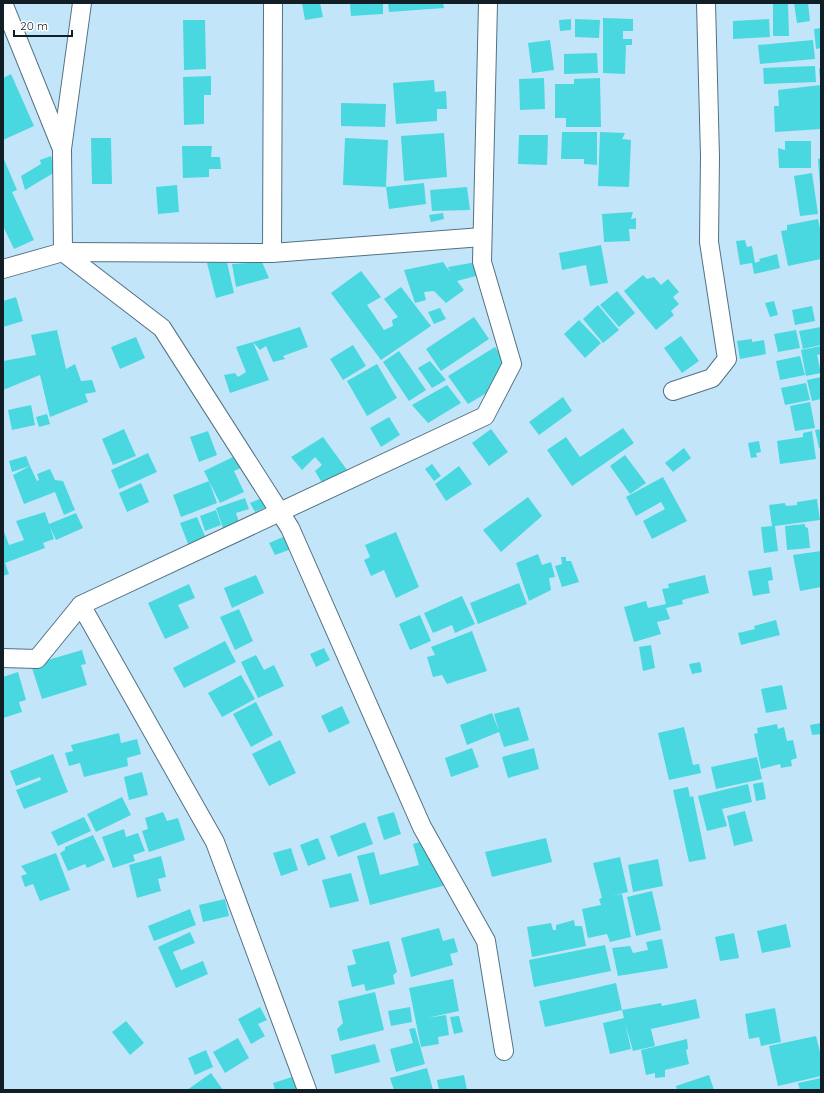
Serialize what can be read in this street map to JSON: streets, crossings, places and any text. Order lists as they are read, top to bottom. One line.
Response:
{"scale_bar":"20 m"}
